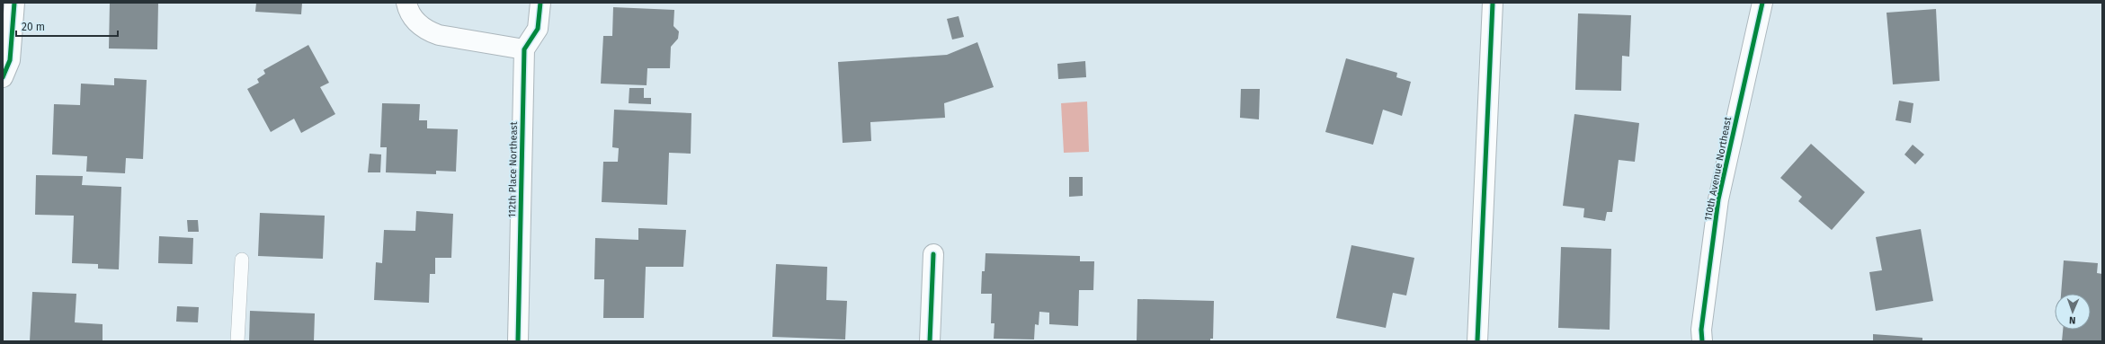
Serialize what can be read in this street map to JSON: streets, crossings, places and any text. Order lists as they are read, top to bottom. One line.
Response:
{"streets":{"street":["110th Avenue Northeast","112th Place Northeast"]},"scale_bar":"20 m","north":"bottom"}
